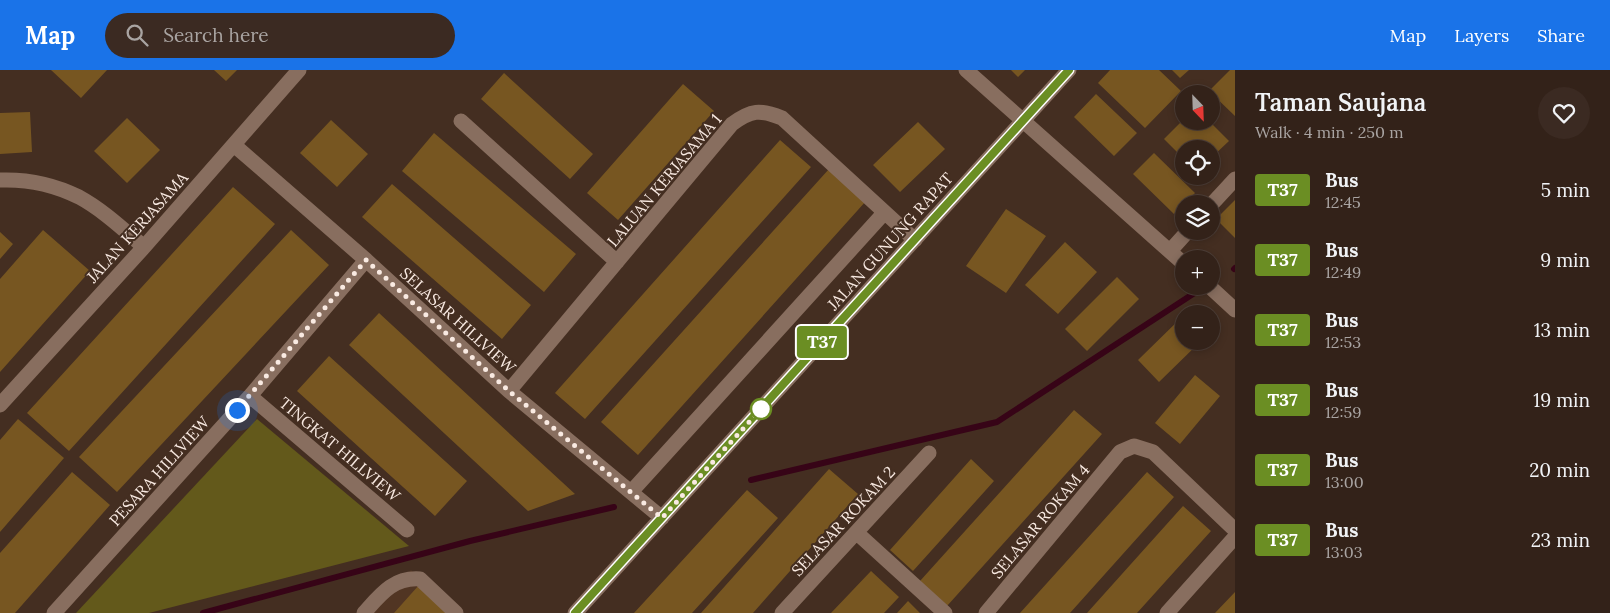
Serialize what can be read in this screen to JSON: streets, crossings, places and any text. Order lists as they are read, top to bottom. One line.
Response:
{"streets":{"street":["LALUAN KERJASAMA 1","JALAN KERJASAMA","JALAN GUNUNG RAPAT","SELASAR HILLVIEW","TINGKAT HILLVIEW","PESARA HILLVIEW","SELASAR ROKAM 2","SELASAR ROKAM 4"]},"crossings":[["LALUAN KERJASAMA 1","JALAN GUNUNG RAPAT"],["LALUAN KERJASAMA 1","SELASAR HILLVIEW"],["JALAN KERJASAMA","SELASAR HILLVIEW"],["JALAN GUNUNG RAPAT","SELASAR HILLVIEW"],["SELASAR HILLVIEW","PESARA HILLVIEW"],["TINGKAT HILLVIEW","PESARA HILLVIEW"]],"lines":["bus line T37"],"north":"bottom right","page":{"header":"Map","search":"Search here","nav":["Map","Layers","Share"],"on_map":"T37","heading":["Taman Saujana","Walk · 4 min · 250 m"],"map_buttons":["+","−"],"list":[{"mark":"T37","name":"Bus","note":"12:45","value":"5 min"},{"mark":"T37","name":"Bus","note":"12:49","value":"9 min"},{"mark":"T37","name":"Bus","note":"12:53","value":"13 min"},{"mark":"T37","name":"Bus","note":"12:59","value":"19 min"},{"mark":"T37","name":"Bus","note":"13:00","value":"20 min"},{"mark":"T37","name":"Bus","note":"13:03","value":"23 min"}]}}
